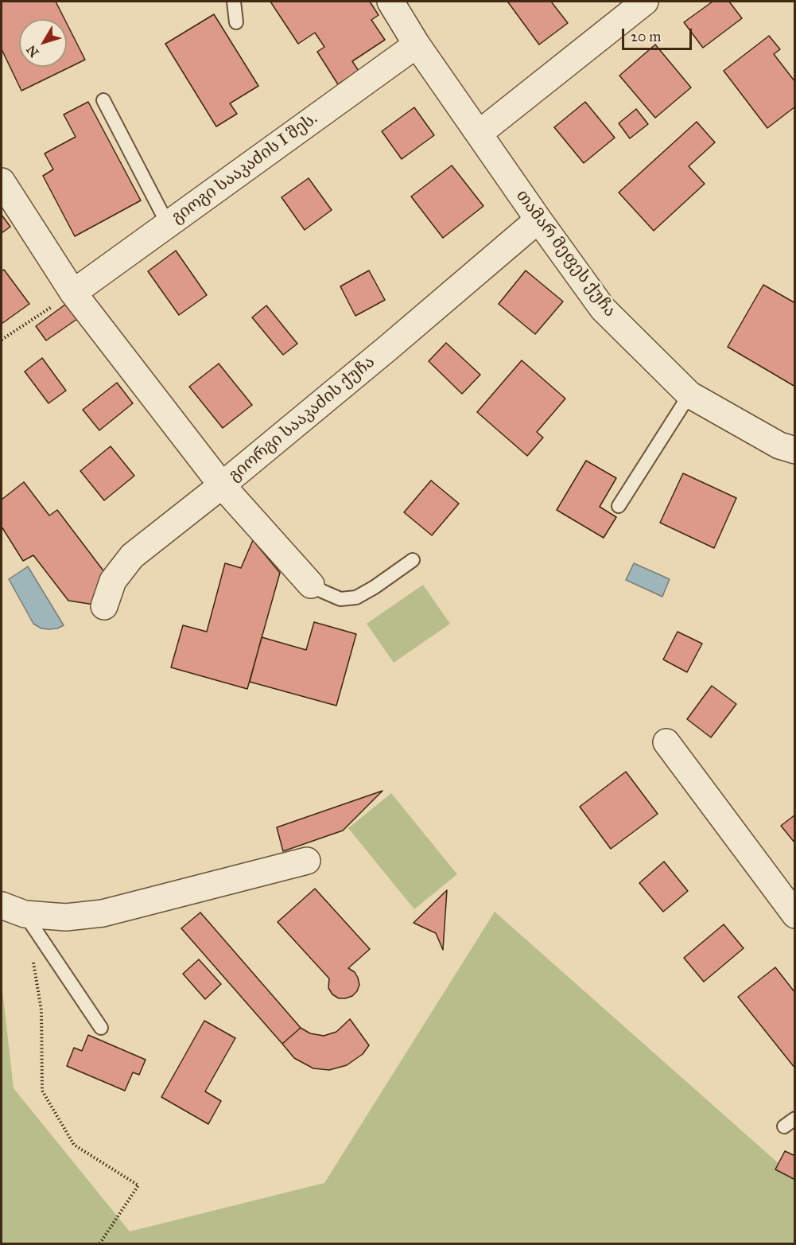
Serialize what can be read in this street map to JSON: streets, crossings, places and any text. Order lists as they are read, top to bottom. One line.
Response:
{"streets":{"street":["გიოგი სააკაძის I შეს.","თამარ მეფეს ქუჩა","გიორგი სააკაძის ქუჩა"]},"crossings":[["გიოგი სააკაძის I შეს.","თამარ მეფეს ქუჩა"],["გიოგი სააკაძის I შეს.","გიორგი სააკაძის ქუჩა"],["თამარ მეფეს ქუჩა","გიორგი სააკაძის ქუჩა"]],"scale_bar":"20 m","north":"bottom left"}
